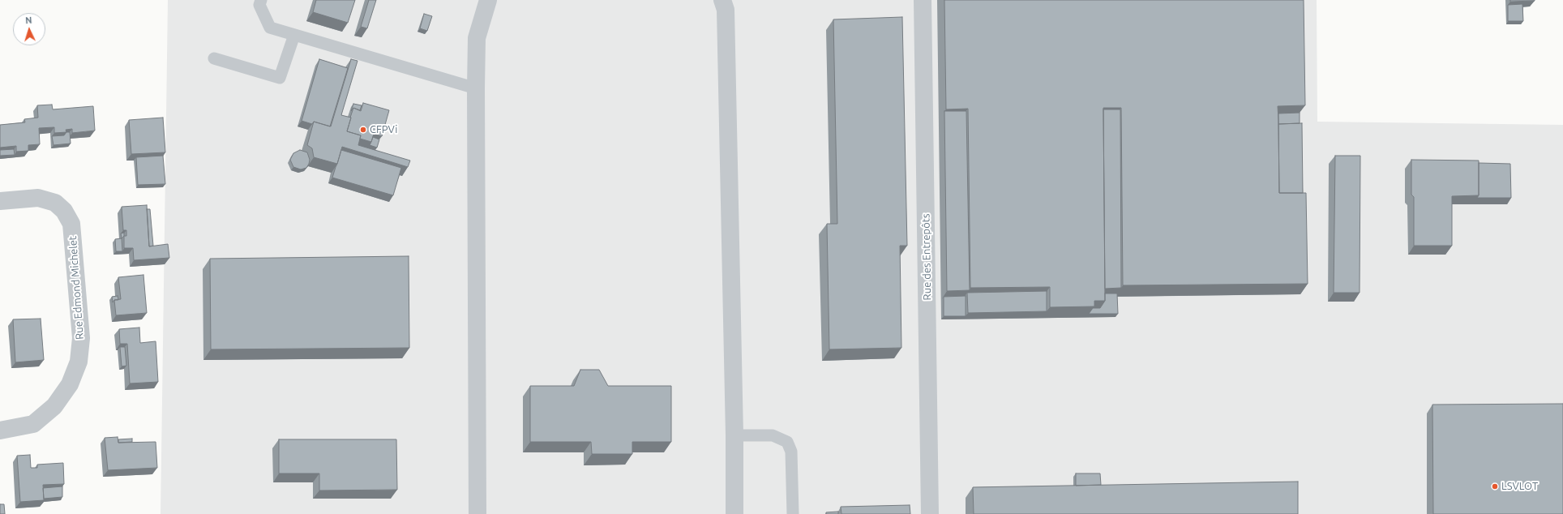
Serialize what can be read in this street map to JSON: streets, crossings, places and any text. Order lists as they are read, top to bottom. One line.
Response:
{"streets":{"street":["Rue des Entrepôts","Rue Edmond Michelet"]},"places":["CFPVi","LSVLOT"],"north":"top"}
